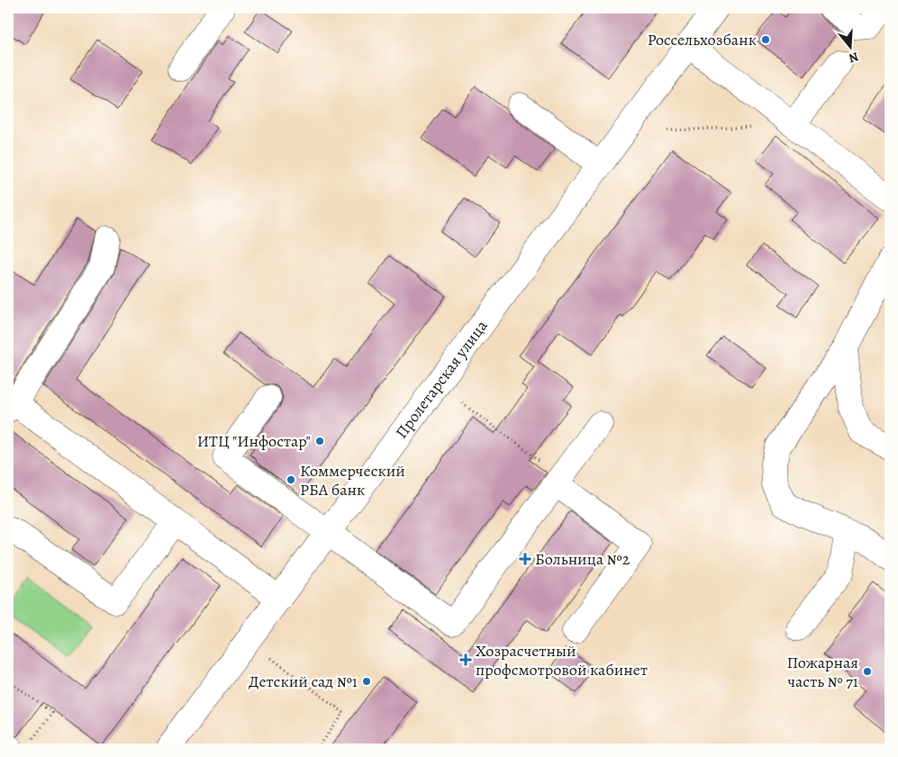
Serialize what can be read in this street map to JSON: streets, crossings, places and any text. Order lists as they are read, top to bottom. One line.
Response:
{"streets":{"main road":["Пролетарская улица"]},"places":{"other":["Россельхозбанк","ИТЦ \"Инфостар\"","Коммерческий РБА банк","Пожарная часть № 71","Детский сад №1"],"health":["Больница №2","Хозрасчетный профсмотровой кабинет"]},"north":"bottom"}
